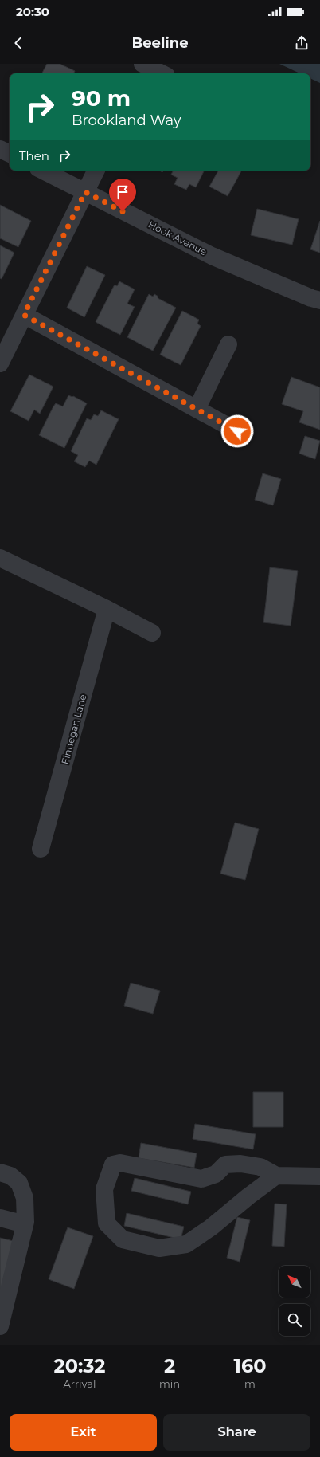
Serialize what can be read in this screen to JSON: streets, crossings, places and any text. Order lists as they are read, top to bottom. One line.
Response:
{"streets":{"street":["Hook Avenue","Finnegan Lane"]},"north":"top left","page":{"status":"20:30","header":"Beeline","turn":["90 m","Brookland Way"],"then":"Then","eta":["20:32","Arrival","2","min","160","m"],"buttons":["Exit","Share"]}}
